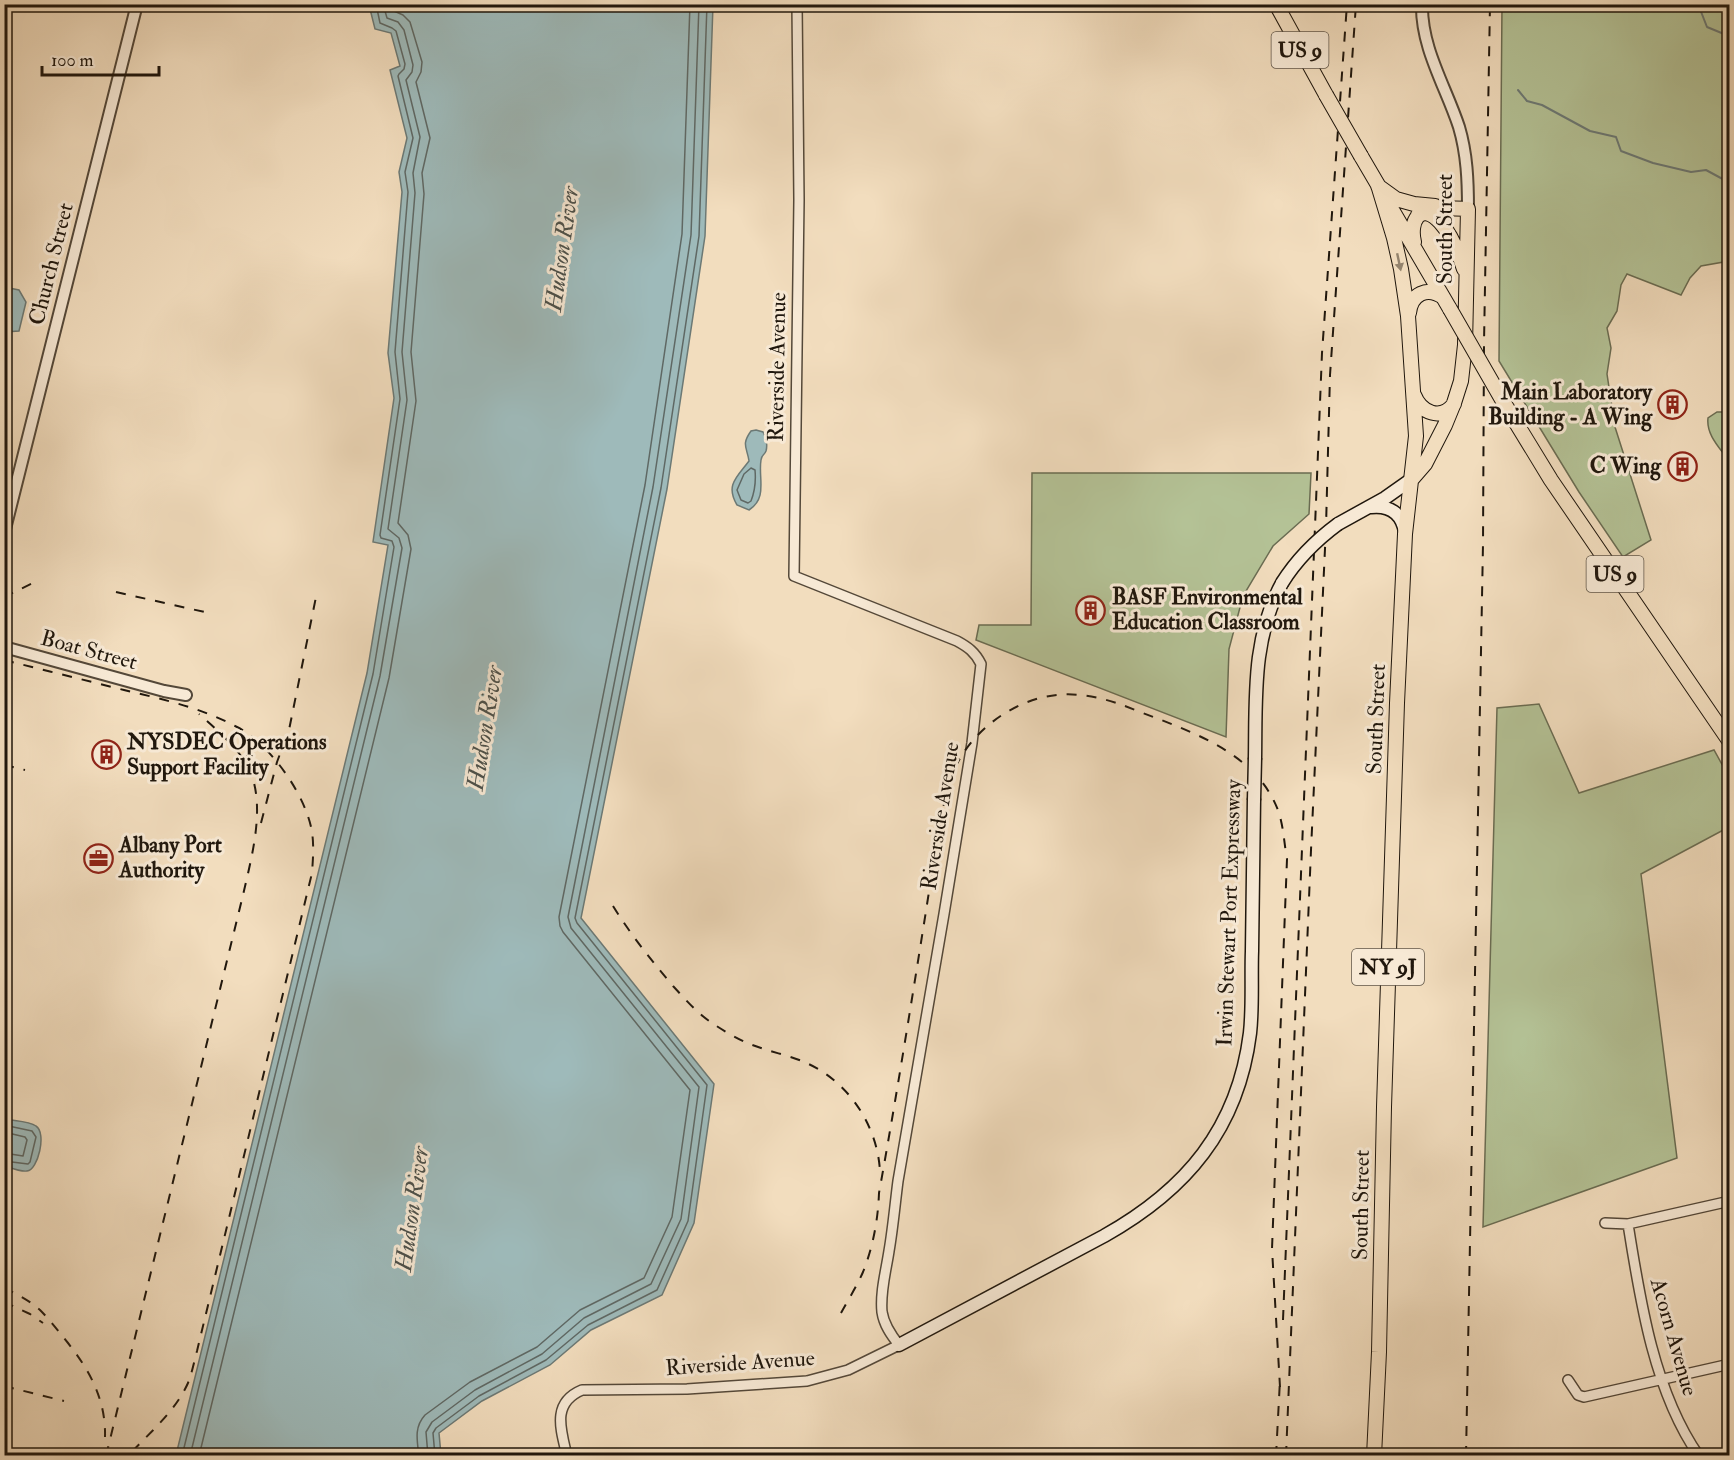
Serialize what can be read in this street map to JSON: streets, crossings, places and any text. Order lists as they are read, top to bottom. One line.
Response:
{"streets":{"main road":["US 9","South Street","Irwin Stewart Port Expressway","NY 9J"],"street":["Church Street","Riverside Avenue","Boat Street","Acorn Avenue"]},"crossings":[["South Street","Irwin Stewart Port Expressway"],["Riverside Avenue","Irwin Stewart Port Expressway"]],"water":["Hudson River"],"places":{"building":["Main Laboratory Building - A Wing","C Wing","BASF Environmental Education Classroom","NYSDEC Operations Support Facility"],"office":["Albany Port Authority"]},"scale_bar":"100 m"}
